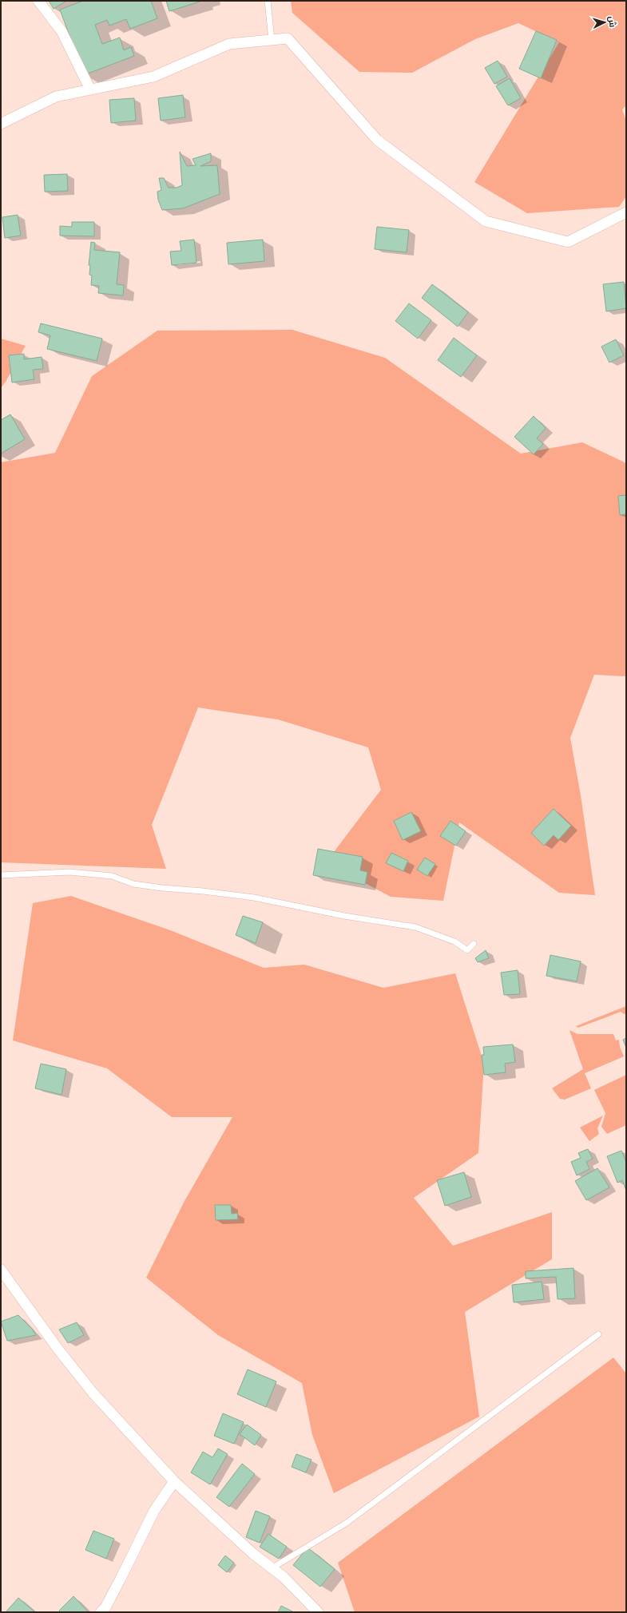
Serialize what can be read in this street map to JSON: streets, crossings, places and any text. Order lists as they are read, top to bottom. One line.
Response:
{"north":"right"}
